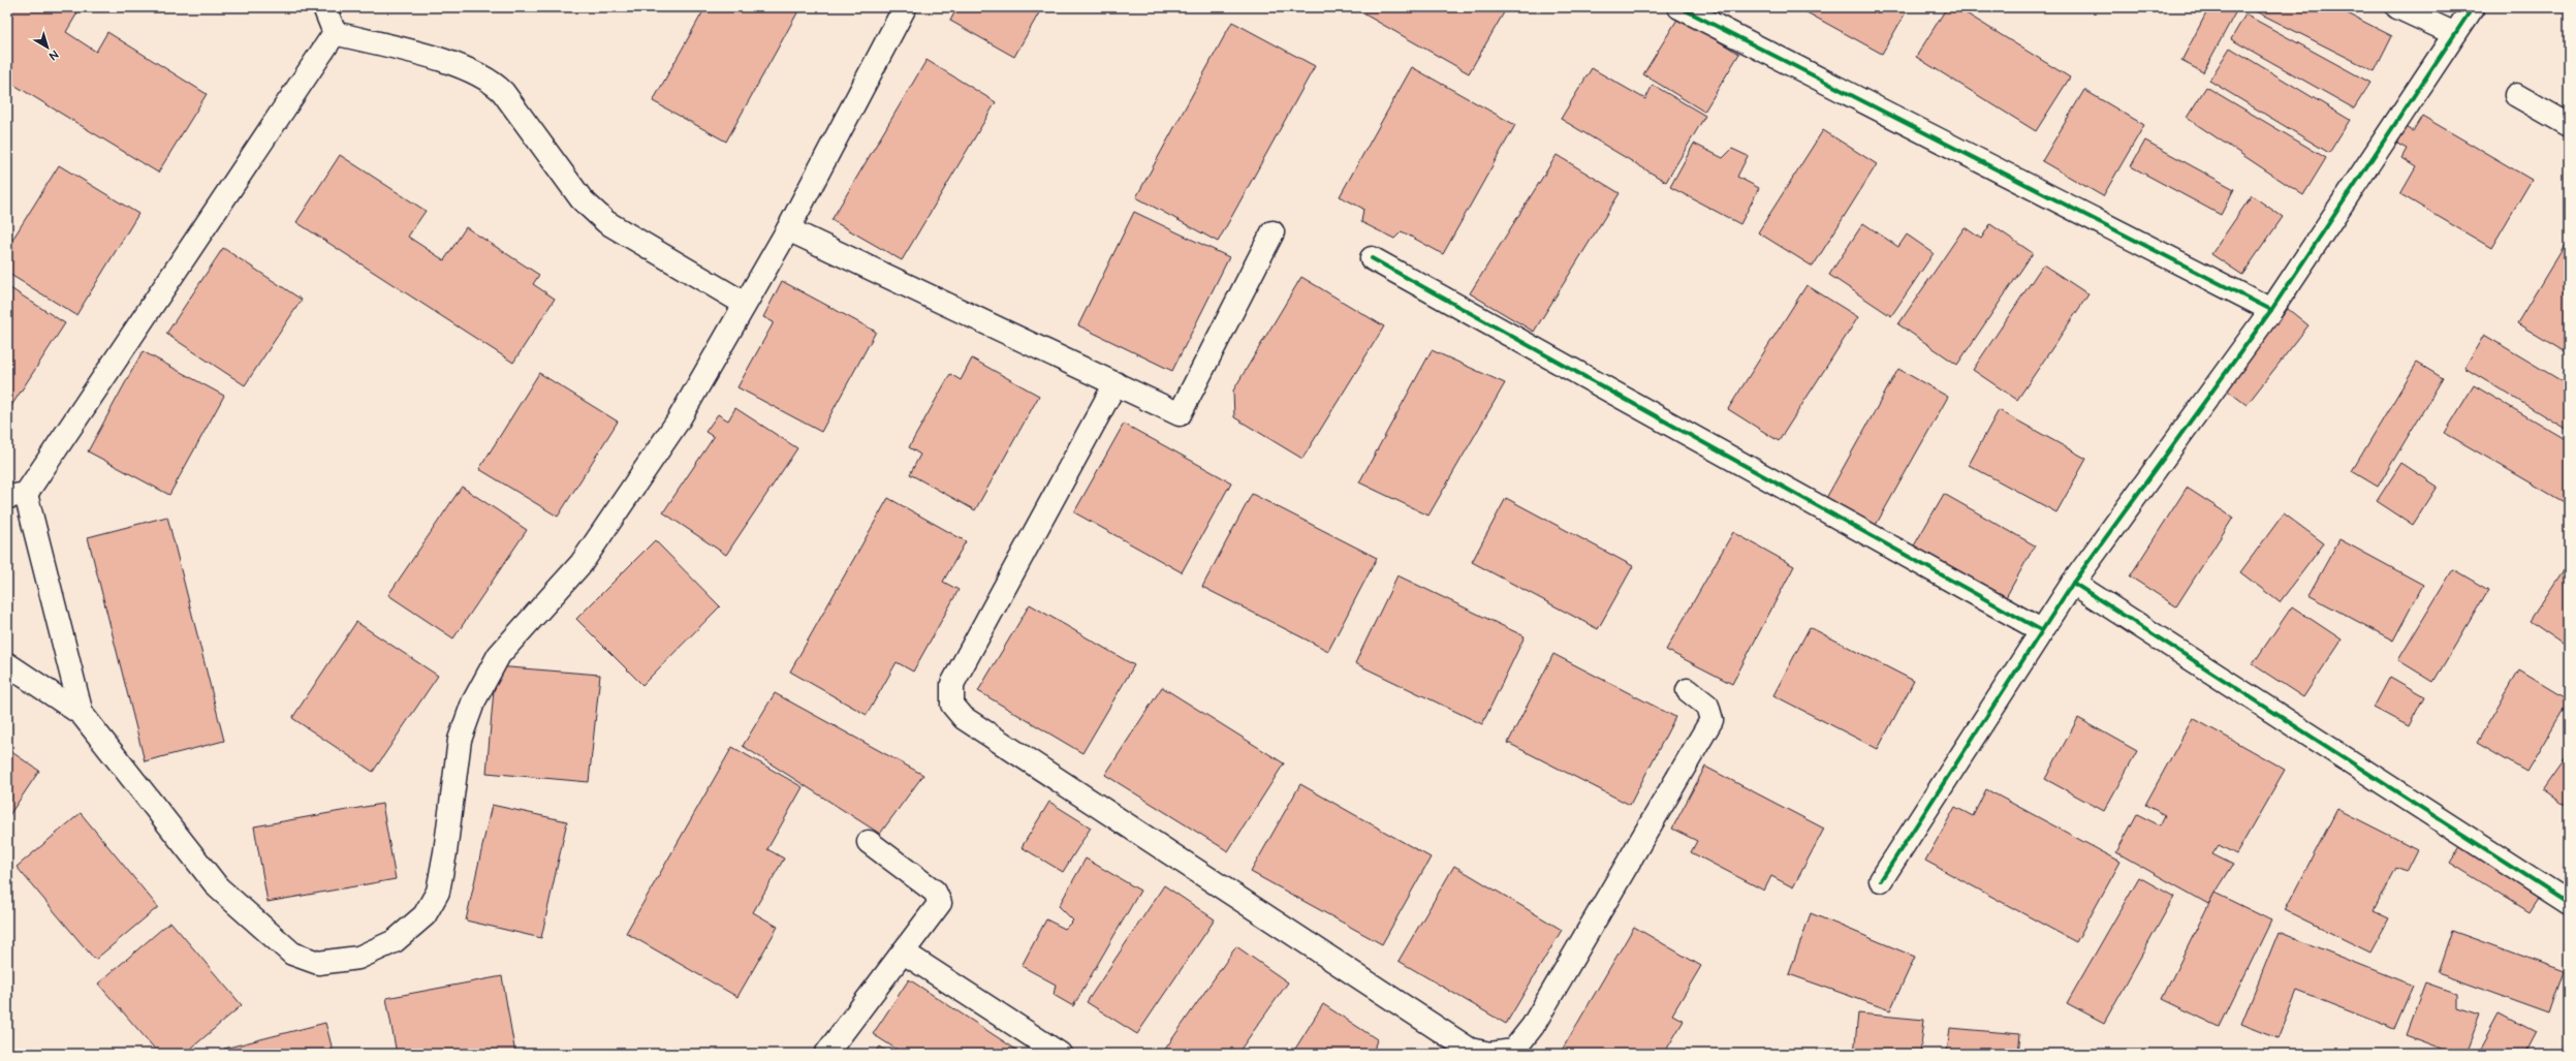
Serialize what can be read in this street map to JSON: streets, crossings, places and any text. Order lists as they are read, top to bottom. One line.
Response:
{"north":"bottom right"}
